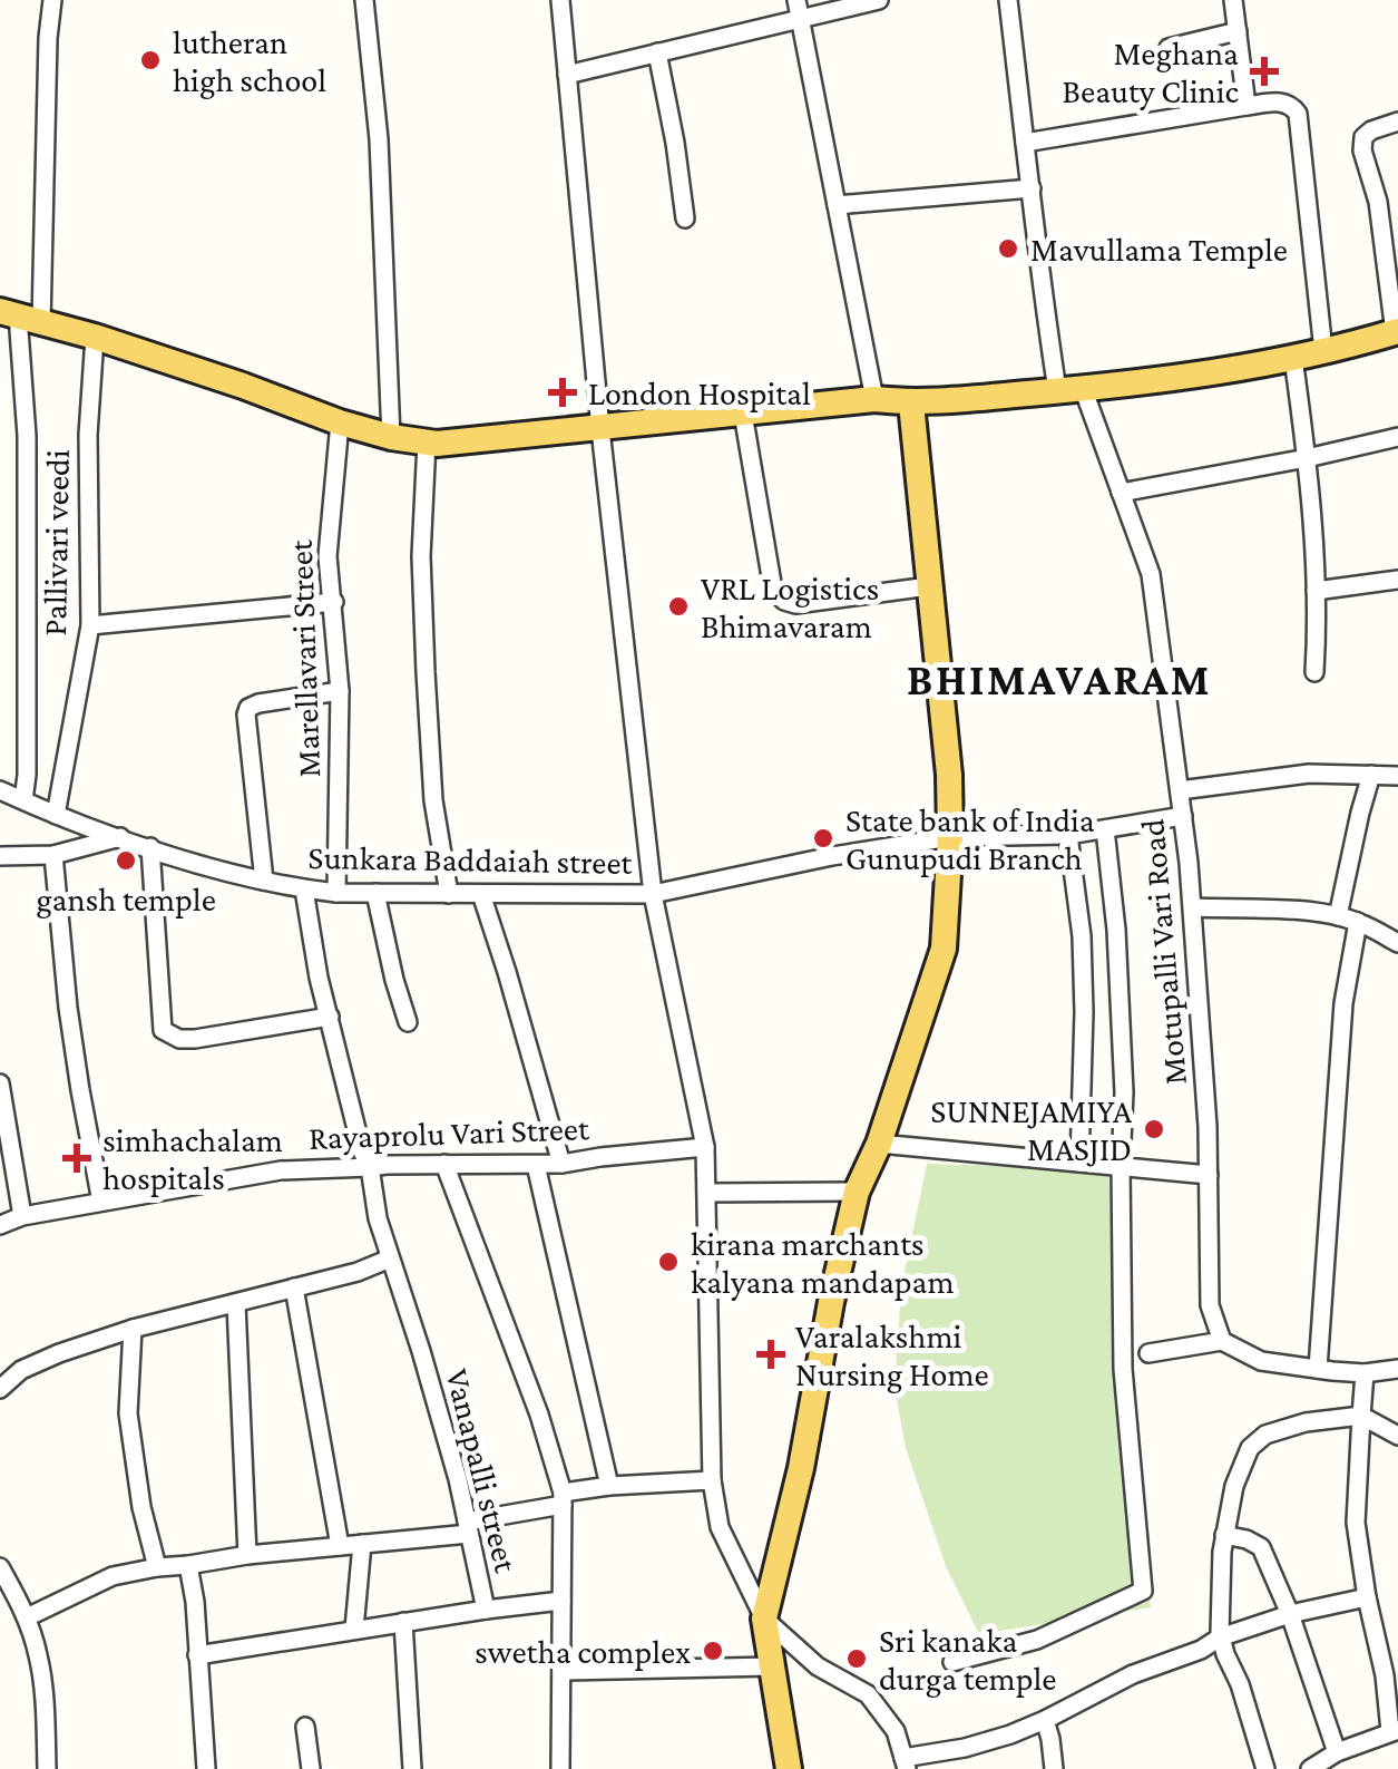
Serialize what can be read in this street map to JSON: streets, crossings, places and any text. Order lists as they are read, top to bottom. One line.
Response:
{"streets":{"street":["Pallivari veedi","Marellavari Street","Sunkara Baddaiah street","Motupalli Vari Road","Rayaprolu Vari Street","Vanapalli street"]},"crossings":[["Pallivari veedi","Sunkara Baddaiah street"],["Marellavari Street","Sunkara Baddaiah street"],["Sunkara Baddaiah street","Motupalli Vari Road"]],"districts":["BHIMAVARAM"],"places":{"other":["lutheran high school","Mavullama Temple","VRL Logistics Bhimavaram","State bank of India Gunupudi Branch","gansh temple","SUNNEJAMIYA MASJID","kirana marchants kalyana mandapam","swetha complex","Sri kanaka durga temple"],"health":["Meghana Beauty Clinic","London Hospital","simhachalam hospitals","Varalakshmi Nursing Home"]}}
